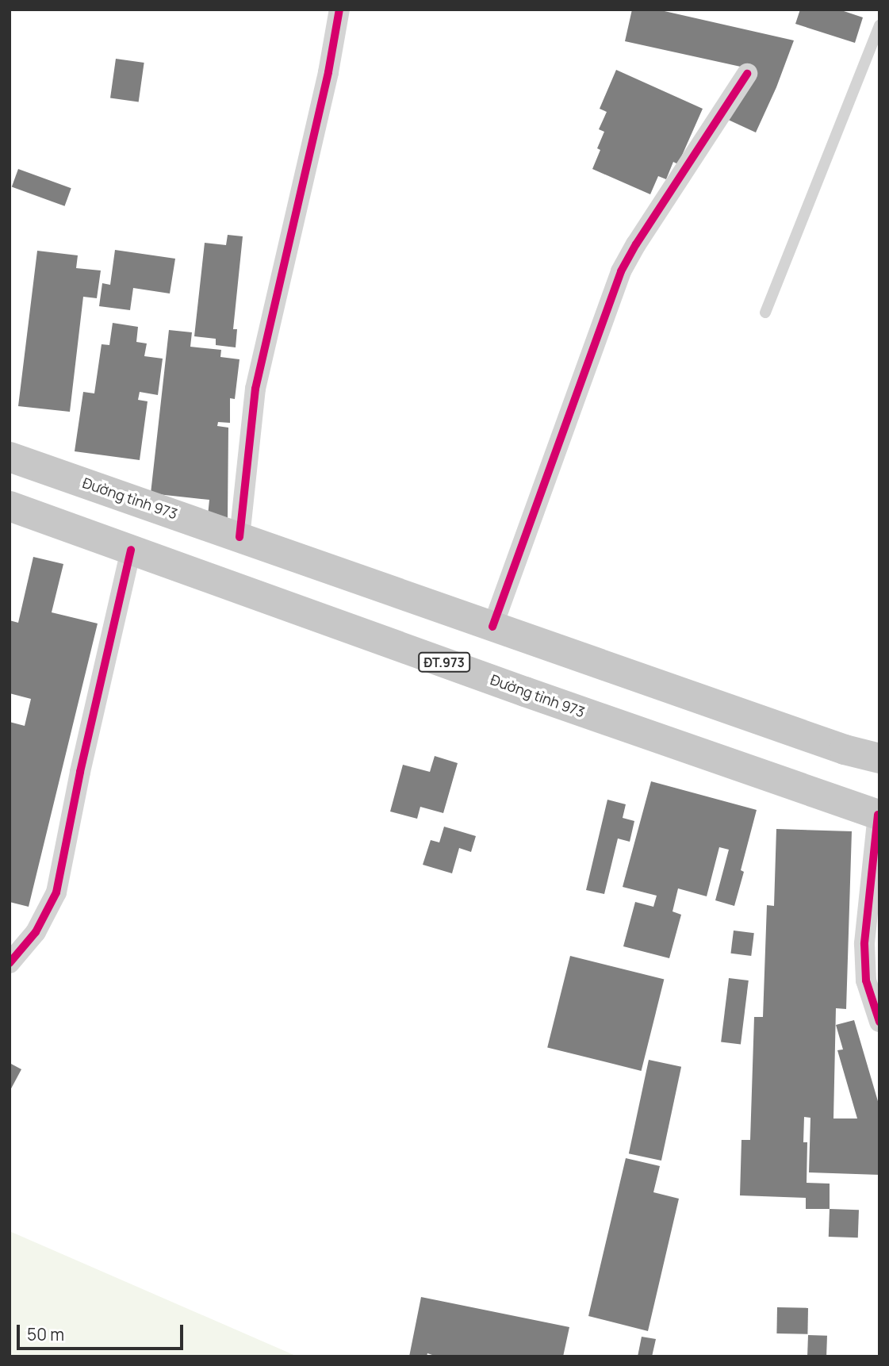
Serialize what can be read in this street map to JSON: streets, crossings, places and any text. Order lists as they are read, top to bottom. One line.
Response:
{"streets":{"main road":["Đường tỉnh 973","ĐT.973"]},"scale_bar":"50 m"}
